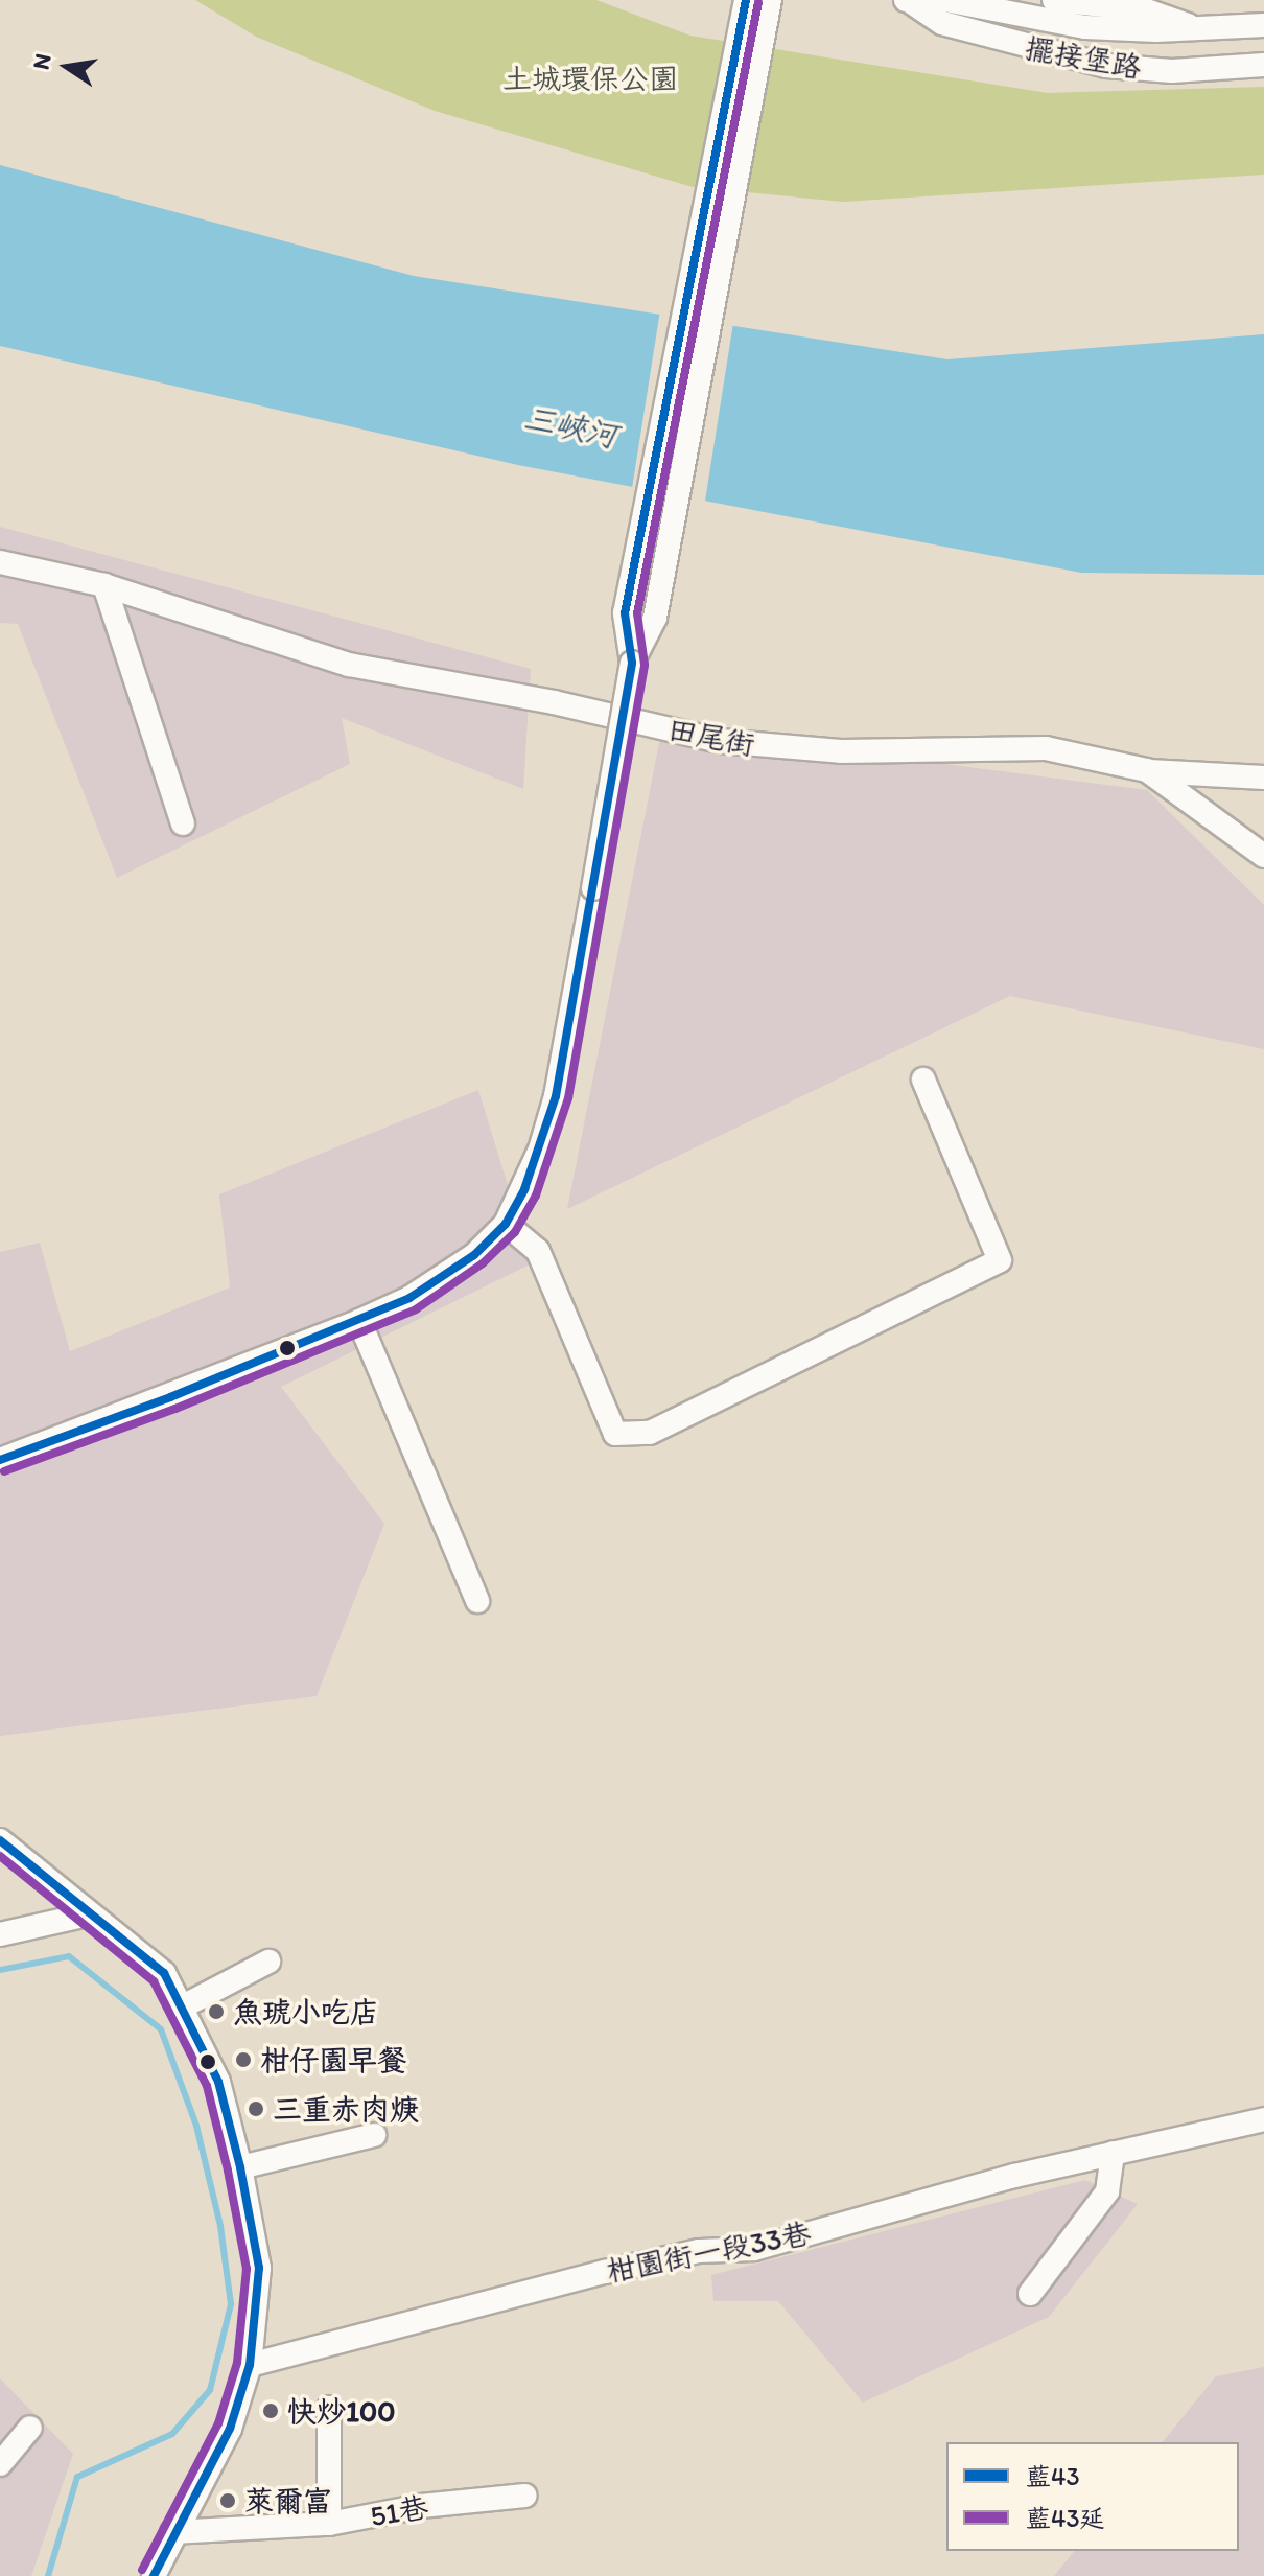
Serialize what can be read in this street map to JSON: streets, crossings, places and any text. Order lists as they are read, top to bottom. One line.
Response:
{"streets":{"street":["擺接堡路","田尾街","柑園街一段33巷","51巷"]},"water":["三峽河"],"parks":["土城環保公園"],"places":["魚琥小吃店","柑仔園早餐","三重赤肉焿","快炒100","萊爾富"],"lines":["transit line 藍43","transit line 藍43延"],"legend":["藍43","藍43延"],"north":"left"}
